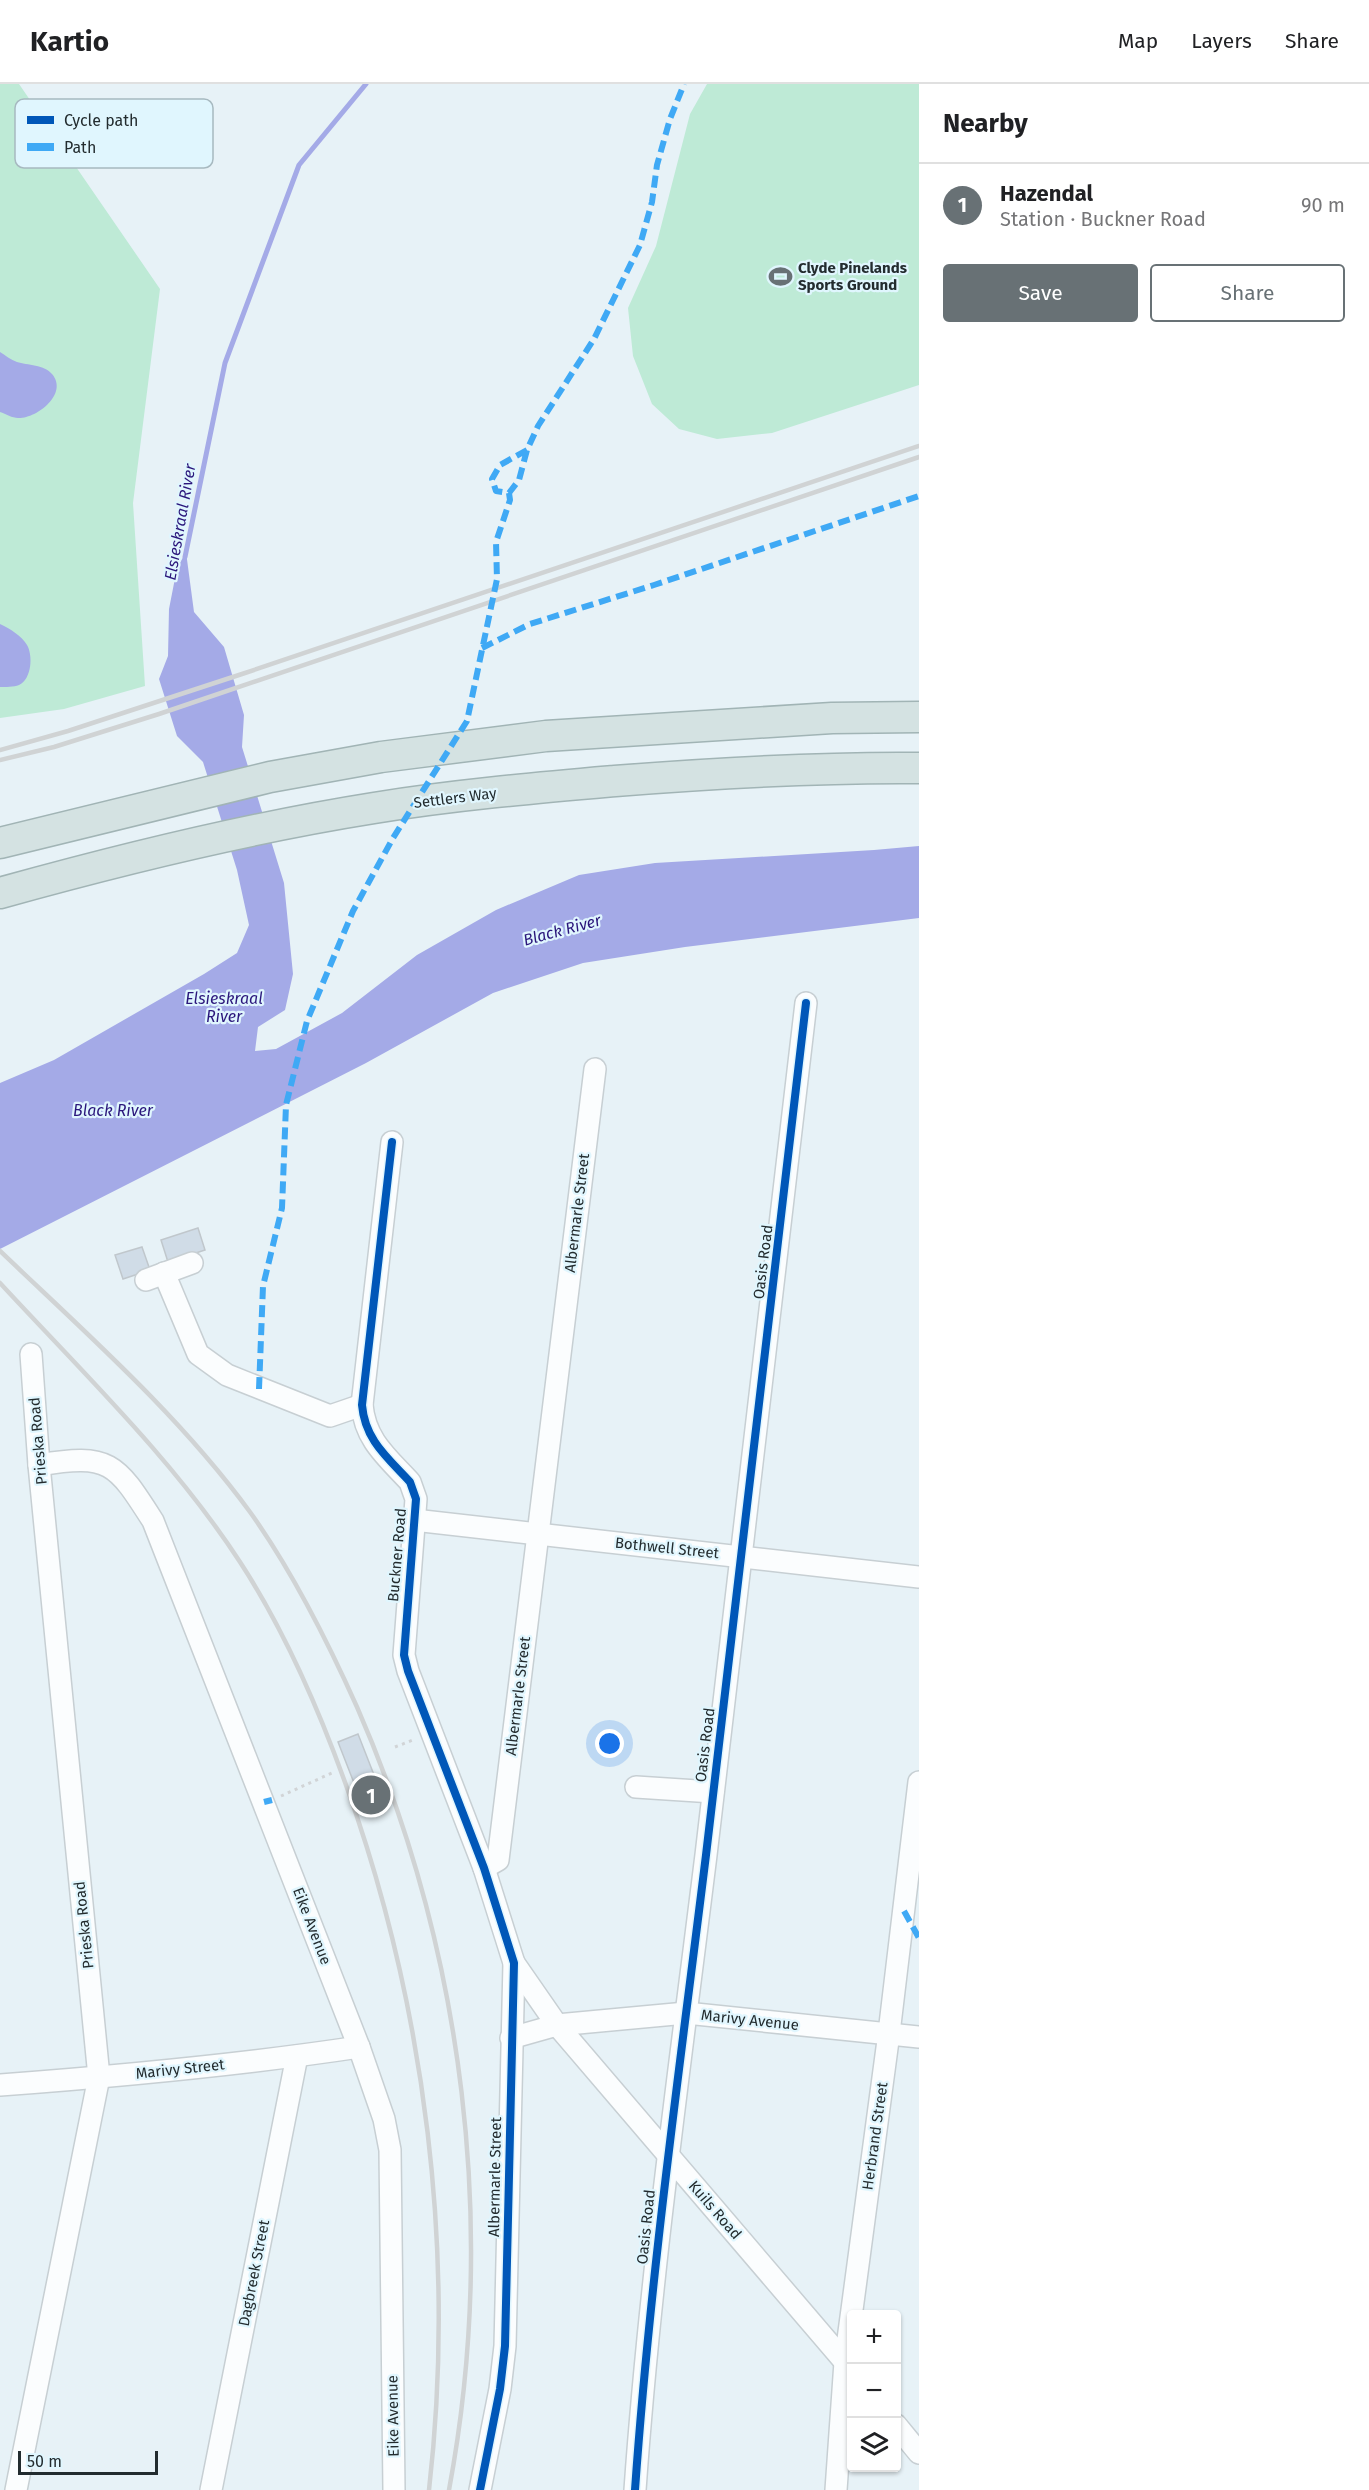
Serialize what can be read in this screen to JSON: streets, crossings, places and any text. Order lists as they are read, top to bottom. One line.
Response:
{"streets":{"highway":["Settlers Way"],"street":["Albermarle Street","Oasis Road","Prieska Road","Bothwell Street","Buckner Road","Eike Avenue","Marivy Avenue","Marivy Street","Herbrand Street","Kuils Road","Dagbreek Street"]},"crossings":[["Albermarle Street","Bothwell Street"],["Albermarle Street","Buckner Road"],["Albermarle Street","Marivy Avenue"],["Albermarle Street","Kuils Road"],["Oasis Road","Bothwell Street"],["Oasis Road","Marivy Avenue"],["Oasis Road","Kuils Road"],["Prieska Road","Eike Avenue"],["Prieska Road","Marivy Street"],["Bothwell Street","Buckner Road"],["Eike Avenue","Marivy Street"],["Marivy Avenue","Herbrand Street"],["Marivy Avenue","Kuils Road"],["Marivy Street","Dagbreek Street"]],"water":["Elsieskraal River","Black River"],"places":{"sports":["Clyde Pinelands Sports Ground"]},"legend":["Cycle path","Path"],"scale_bar":"50 m","page":{"header":"Kartio","nav":["Map","Layers","Share"],"heading":"Nearby","list":[{"mark":"1","name":"Hazendal","note":"Station · Buckner Road","value":"90 m"}],"buttons":["Save","Share"],"pins":"1","map_buttons":["+","−"],"scale":"50 m"}}
